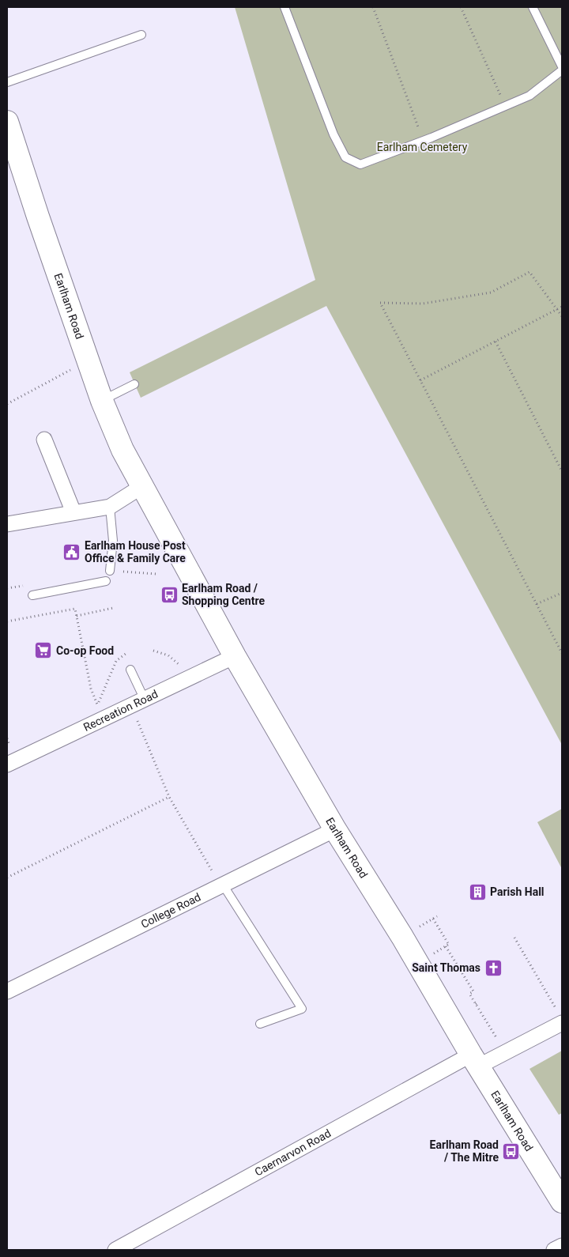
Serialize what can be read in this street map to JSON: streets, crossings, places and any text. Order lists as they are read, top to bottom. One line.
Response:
{"streets":{"main road":["Earlham Road"],"street":["Recreation Road","College Road","Caernarvon Road"]},"crossings":[["Earlham Road","Recreation Road"],["Earlham Road","College Road"],["Earlham Road","Caernarvon Road"]],"parks":["Earlham Cemetery"],"places":{"public building":["Earlham House Post Office & Family Care"],"bus stop":["Earlham Road / Shopping Centre","Earlham Road / The Mitre"],"supermarket":["Co-op Food"],"building":["Parish Hall"],"church":["Saint Thomas"]}}
